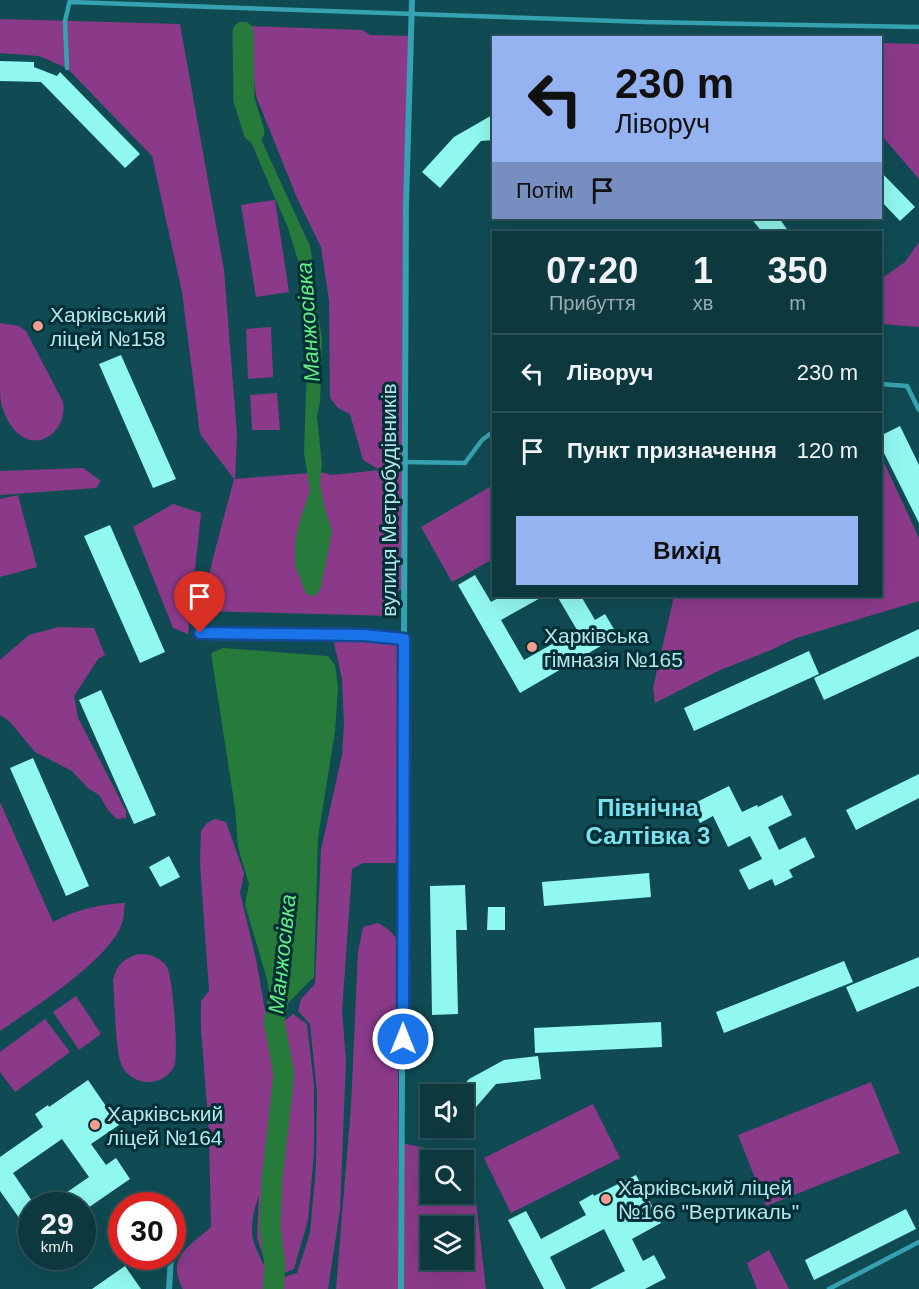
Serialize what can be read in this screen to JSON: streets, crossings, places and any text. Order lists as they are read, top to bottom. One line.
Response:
{"streets":{"street":["вулиця Метробудівників"]},"districts":["Північна Салтівка 3"],"water":["Манжосівка"],"places":["Харківський ліцей №158","Харківська гімназія №165","Харківський ліцей №164","Харківський ліцей №166 \"Вертикаль\""],"page":{"turn":["230 m","Ліворуч"],"then":"Потім","eta":["07:20","Прибуття","1","хв","350","m"],"list":[{"name":"Ліворуч","value":"230 m"},{"name":"Пункт призначення","value":"120 m"}],"buttons":"Вихід","speed":"29 km/h","limit":"30"}}
